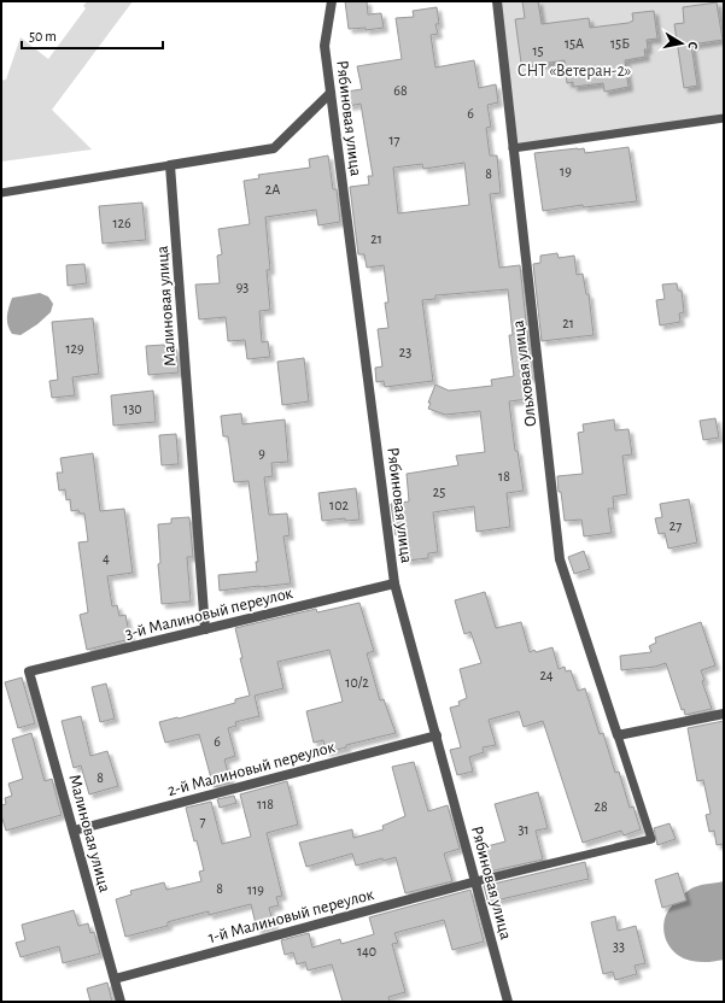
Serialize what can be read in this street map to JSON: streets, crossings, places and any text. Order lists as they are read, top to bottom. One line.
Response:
{"streets":{"street":["Рябиновая улица","Малиновая улица","Ольховая улица","3-й Малиновый переулок","2-й Малиновый переулок","1-й Малиновый переулок"]},"crossings":[["Рябиновая улица","3-й Малиновый переулок"],["Рябиновая улица","2-й Малиновый переулок"],["Рябиновая улица","1-й Малиновый переулок"],["Малиновая улица","3-й Малиновый переулок"],["Малиновая улица","2-й Малиновый переулок"],["Малиновая улица","1-й Малиновый переулок"]],"parks":["СНТ «Ветеран-2»"],"house_numbers":["15А","15Б","15","68","6","17","19","8","2А","126","21","93","21","129","23","130","9","18","25","102","27","4","24","10/2","6","8","118","28","7","31","8","119","33","140"],"scale_bar":"50 m","north":"right"}
